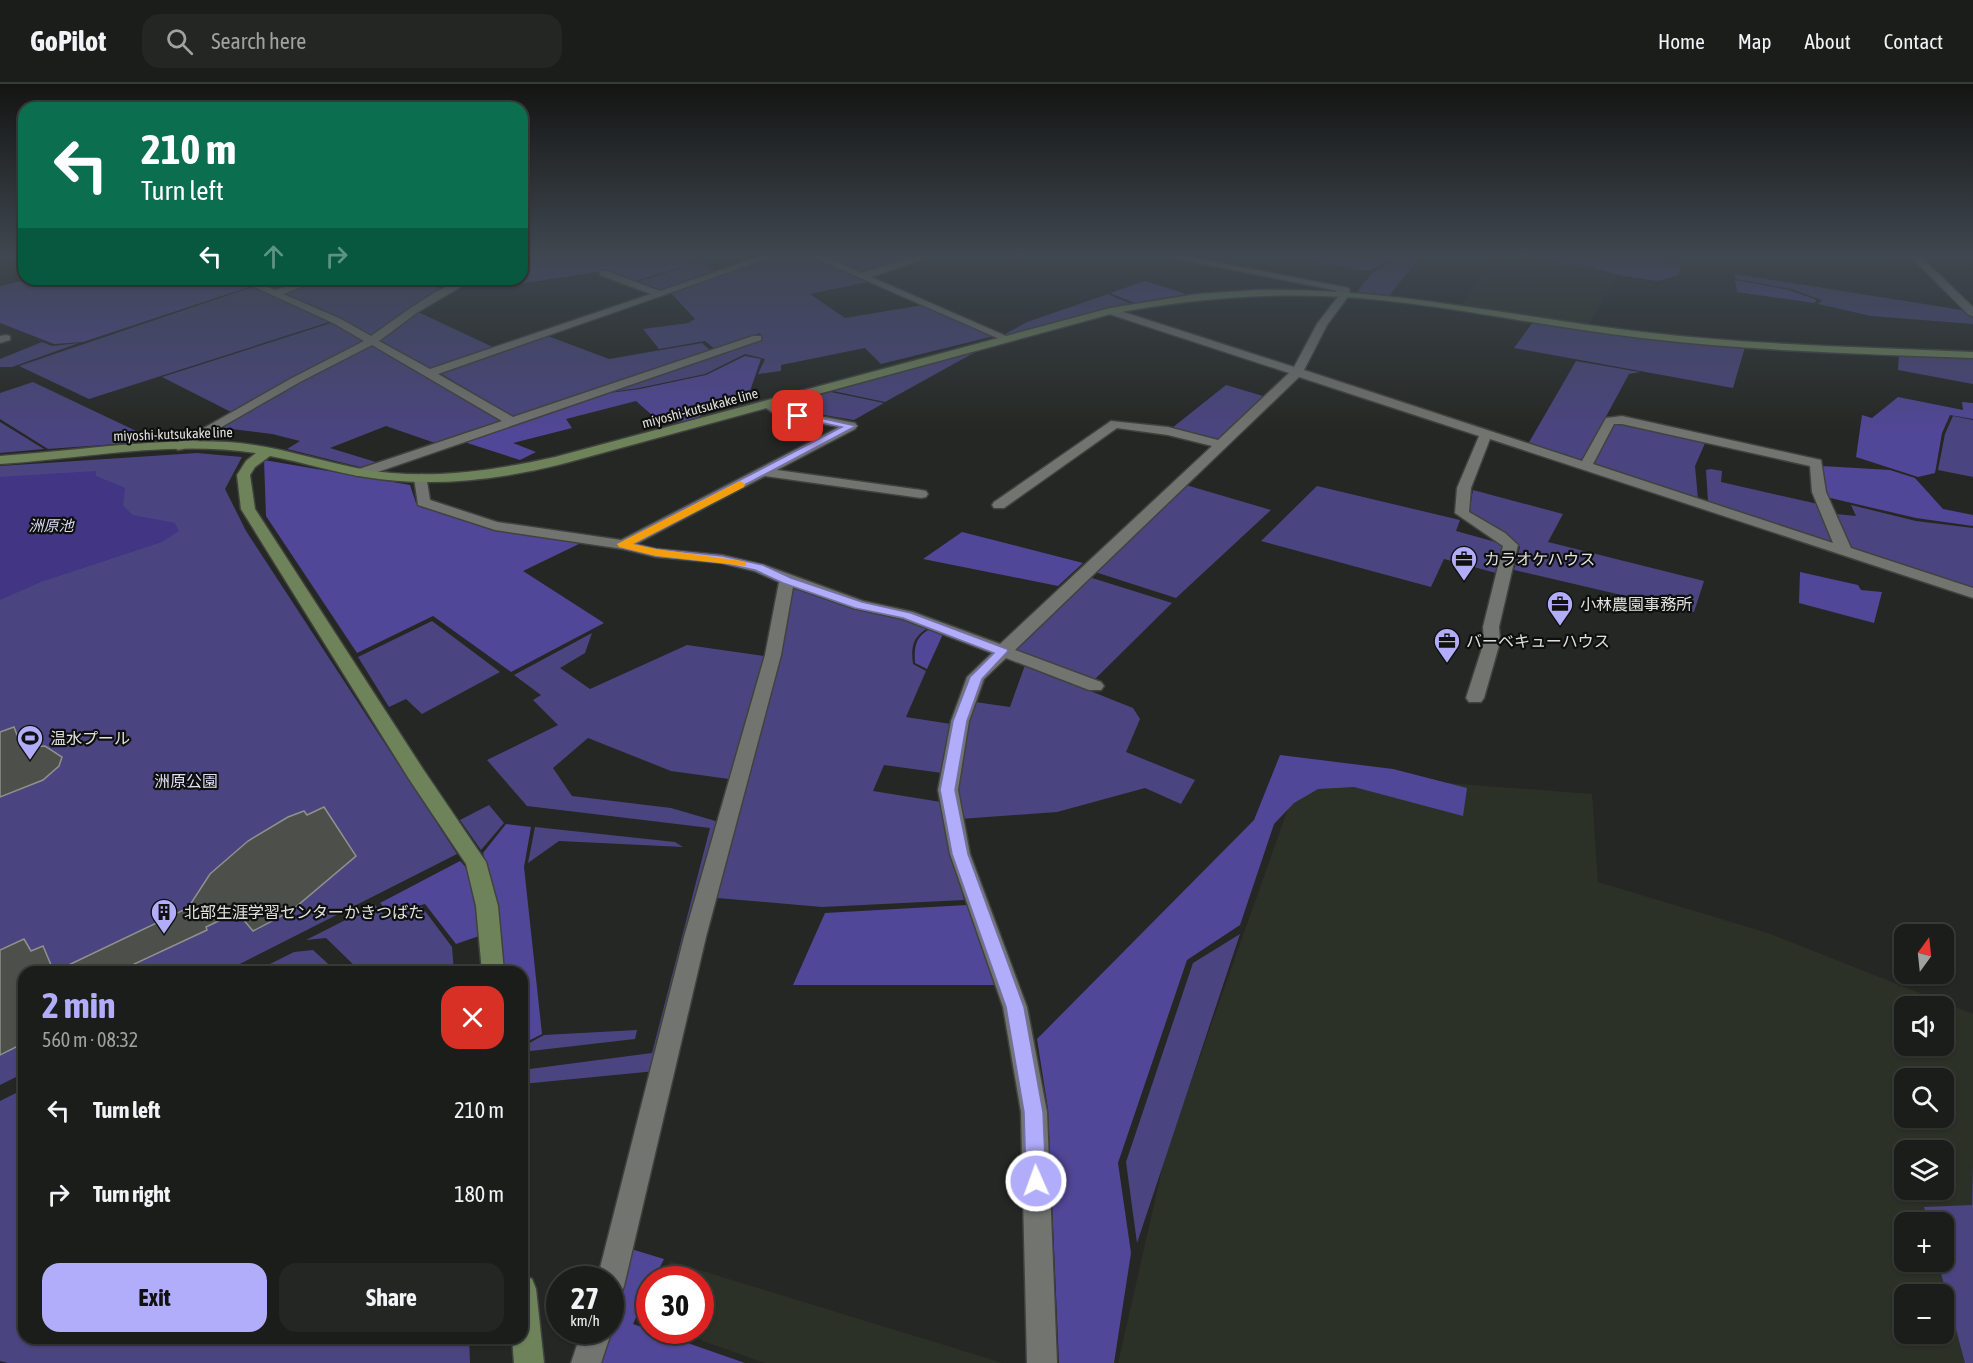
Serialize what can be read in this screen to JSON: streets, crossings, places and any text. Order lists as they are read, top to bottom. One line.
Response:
{"streets":{"main road":["miyoshi-kutsukake line"]},"water":["洲原池"],"parks":["洲原公園"],"places":{"office":["カラオケハウス","小林農園事務所","バーベキューハウス"],"sports":["温水プール"],"building":["北部生涯学習センターかきつばた"]},"north":"top","page":{"header":"GoPilot","search":"Search here","nav":["Home","Map","About","Contact"],"turn":["210 m","Turn left"],"map_buttons":["+","−"],"heading":["2 min","560 m · 08:32"],"list":[{"name":"Turn left","value":"210 m"},{"name":"Turn right","value":"180 m"}],"buttons":["Exit","Share"],"speed":"27 km/h","limit":"30"}}
